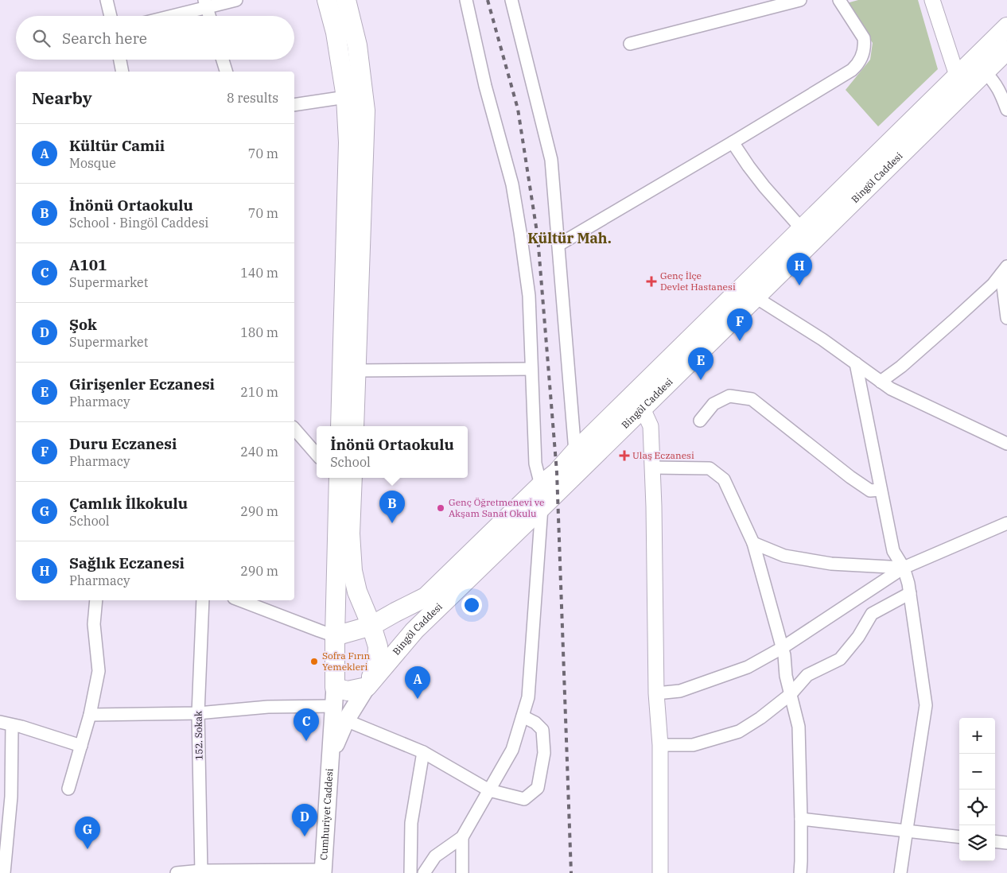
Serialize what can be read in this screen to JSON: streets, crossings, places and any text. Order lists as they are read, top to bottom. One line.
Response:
{"streets":{"main road":["Bingöl Caddesi","Cumhuriyet Caddesi"],"street":["152. Sokak"]},"districts":["Kültür Mah."],"places":{"health":["Genç İlçe Devlet Hastanesi","Ulaş Eczanesi"],"other":["Genç Öğretmenevi ve Akşam Sanat Okulu","Sofra Fırın Yemekleri"]},"page":{"search":"Search here","heading":["Nearby","8 results"],"list":[{"mark":"A","name":"Kültür Camii","note":"Mosque","value":"70 m"},{"mark":"B","name":"İnönü Ortaokulu","note":"School · Bingöl Caddesi","value":"70 m"},{"mark":"C","name":"A101","note":"Supermarket","value":"140 m"},{"mark":"D","name":"Şok","note":"Supermarket","value":"180 m"},{"mark":"E","name":"Girişenler Eczanesi","note":"Pharmacy","value":"210 m"},{"mark":"F","name":"Duru Eczanesi","note":"Pharmacy","value":"240 m"},{"mark":"G","name":"Çamlık İlkokulu","note":"School","value":"290 m"},{"mark":"H","name":"Sağlık Eczanesi","note":"Pharmacy","value":"290 m"}],"pins":["H","F","E","B","A","C","D","G"],"popup":["İnönü Ortaokulu","School"],"map_buttons":["+","−"]}}
